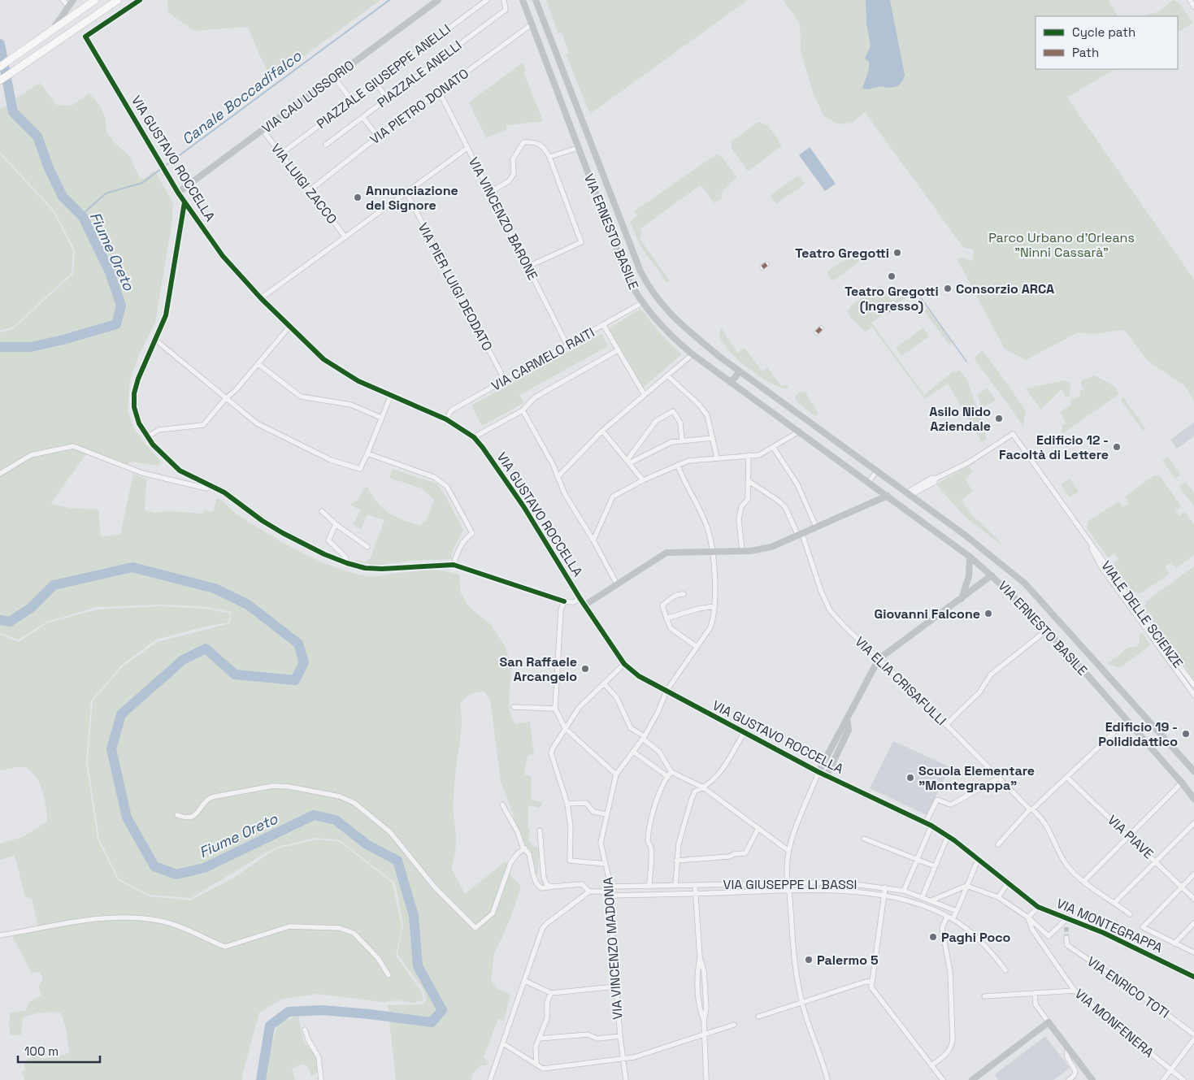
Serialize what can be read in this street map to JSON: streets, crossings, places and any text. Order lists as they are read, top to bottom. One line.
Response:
{"streets":{"street":["PIAZZALE ANELLI","PIAZZALE GIUSEPPE ANELLI","VIA CAU LUSSORIO","VIA PIETRO DONATO","VIA GUSTAVO ROCCELLA","VIA LUIGI ZACCO","VIA VINCENZO BARONE","VIA ERNESTO BASILE","VIA PIER LUIGI DEODATO","VIA CARMELO RAITI","VIALE DELLE SCIENZE","VIA ELIA CRISAFULLI","VIA PIAVE","VIA GIUSEPPE LI BASSI","VIA MONTEGRAPPA","VIA VINCENZO MADONIA","VIA ENRICO TOTI","VIA MONFENERA"]},"crossings":[["PIAZZALE GIUSEPPE ANELLI","VIA LUIGI ZACCO"],["VIA CAU LUSSORIO","VIA GUSTAVO ROCCELLA"],["VIA CAU LUSSORIO","VIA LUIGI ZACCO"],["VIA PIETRO DONATO","VIA LUIGI ZACCO"],["VIA PIETRO DONATO","VIA VINCENZO BARONE"],["VIA PIETRO DONATO","VIA ERNESTO BASILE"],["VIA GUSTAVO ROCCELLA","VIA CARMELO RAITI"],["VIA GUSTAVO ROCCELLA","VIA MONTEGRAPPA"],["VIA GUSTAVO ROCCELLA","VIA VINCENZO MADONIA"],["VIA VINCENZO BARONE","VIA CARMELO RAITI"],["VIA ERNESTO BASILE","VIA CARMELO RAITI"],["VIA ERNESTO BASILE","VIALE DELLE SCIENZE"],["VIA PIER LUIGI DEODATO","VIA CARMELO RAITI"],["VIA GIUSEPPE LI BASSI","VIA VINCENZO MADONIA"]],"water":["Canale Boccadifalco","Fiume Oreto"],"parks":["Parco Urbano d'Orleans \"Ninni Cassarà\""],"places":["Annunciazione del Signore","Teatro Gregotti","Teatro Gregotti (Ingresso)","Consorzio ARCA","Asilo Nido Aziendale","Edificio 12 - Facoltà di Lettere","Giovanni Falcone","San Raffaele Arcangelo","Edificio 19 - Polididattico","Scuola Elementare \"Montegrappa\"","Paghi Poco","Palermo 5"],"legend":["Cycle path","Path"],"scale_bar":"100 m"}
